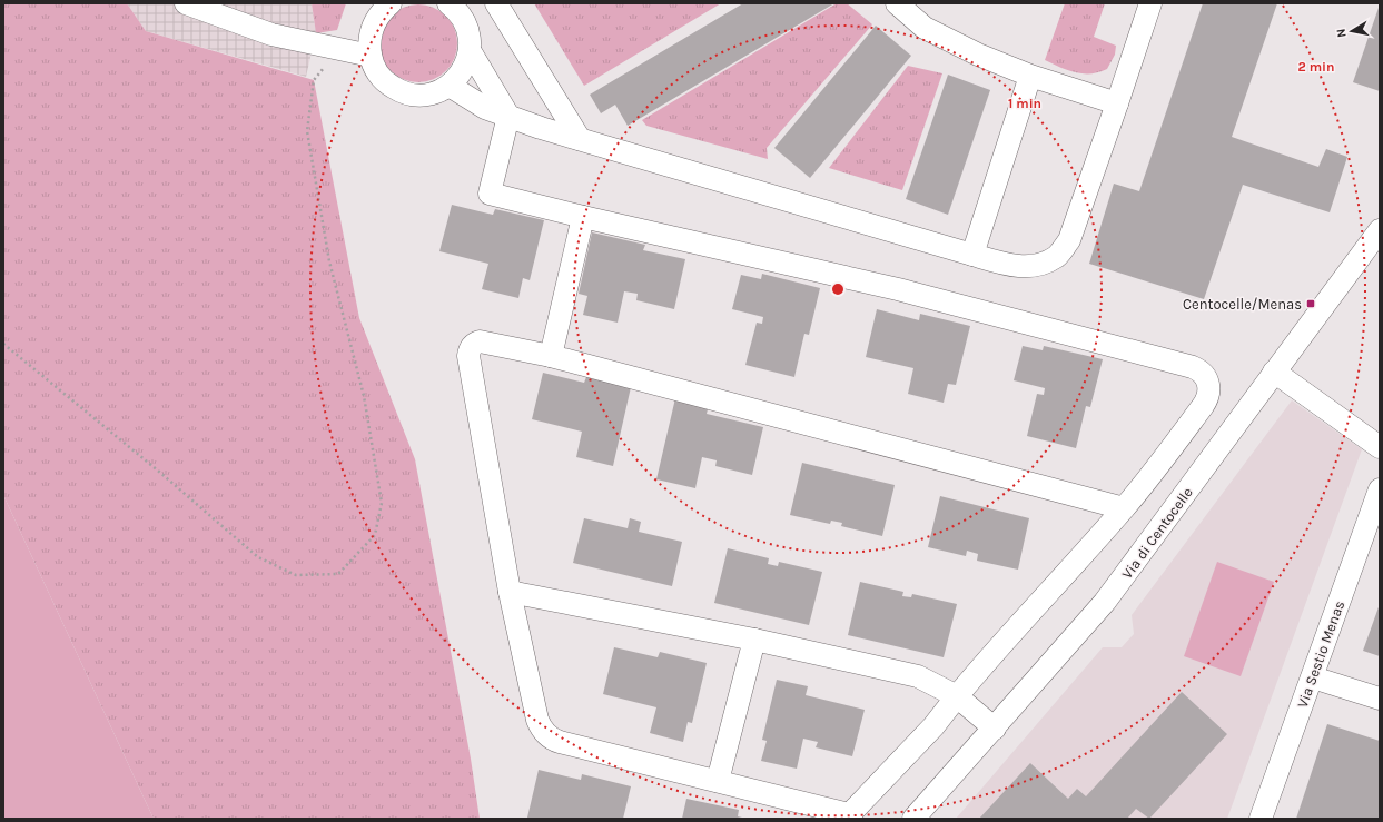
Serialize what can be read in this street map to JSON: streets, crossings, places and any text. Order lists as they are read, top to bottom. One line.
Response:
{"streets":{"street":["Via di Centocelle","Via Sestio Menas"]},"places":{"transit":["Centocelle/Menas"]},"north":"left","rings":["2 min","1 min"]}
